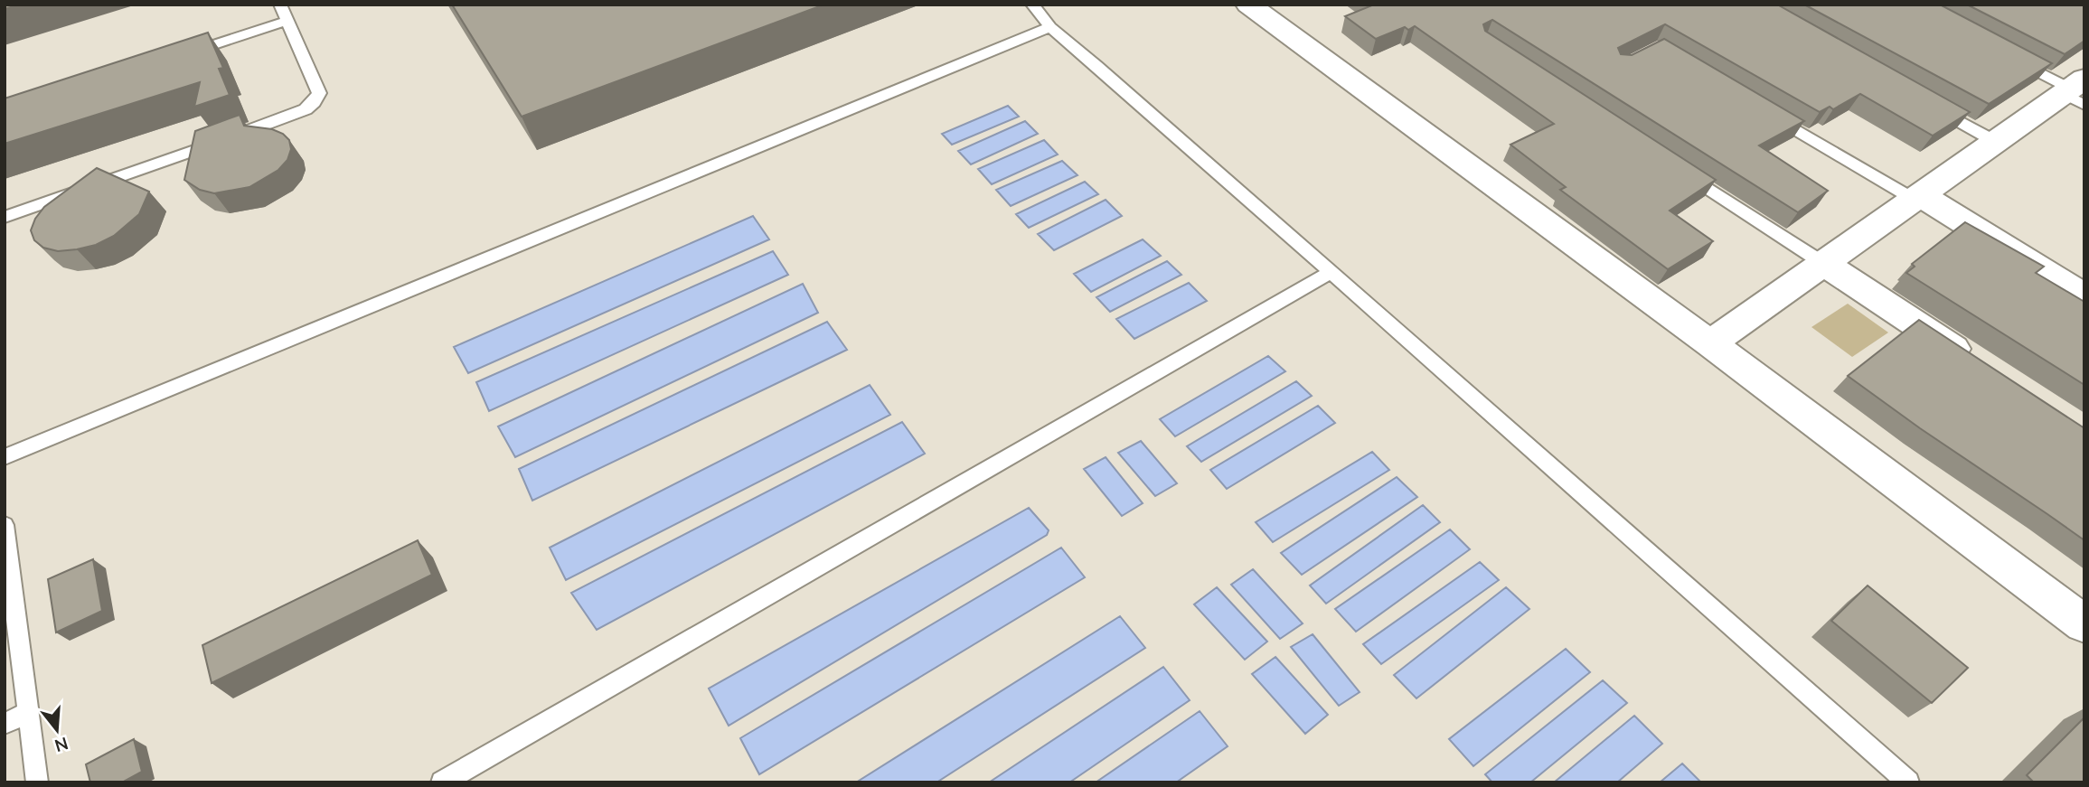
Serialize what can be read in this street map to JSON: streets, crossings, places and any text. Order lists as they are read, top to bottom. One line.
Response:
{"north":"bottom"}
